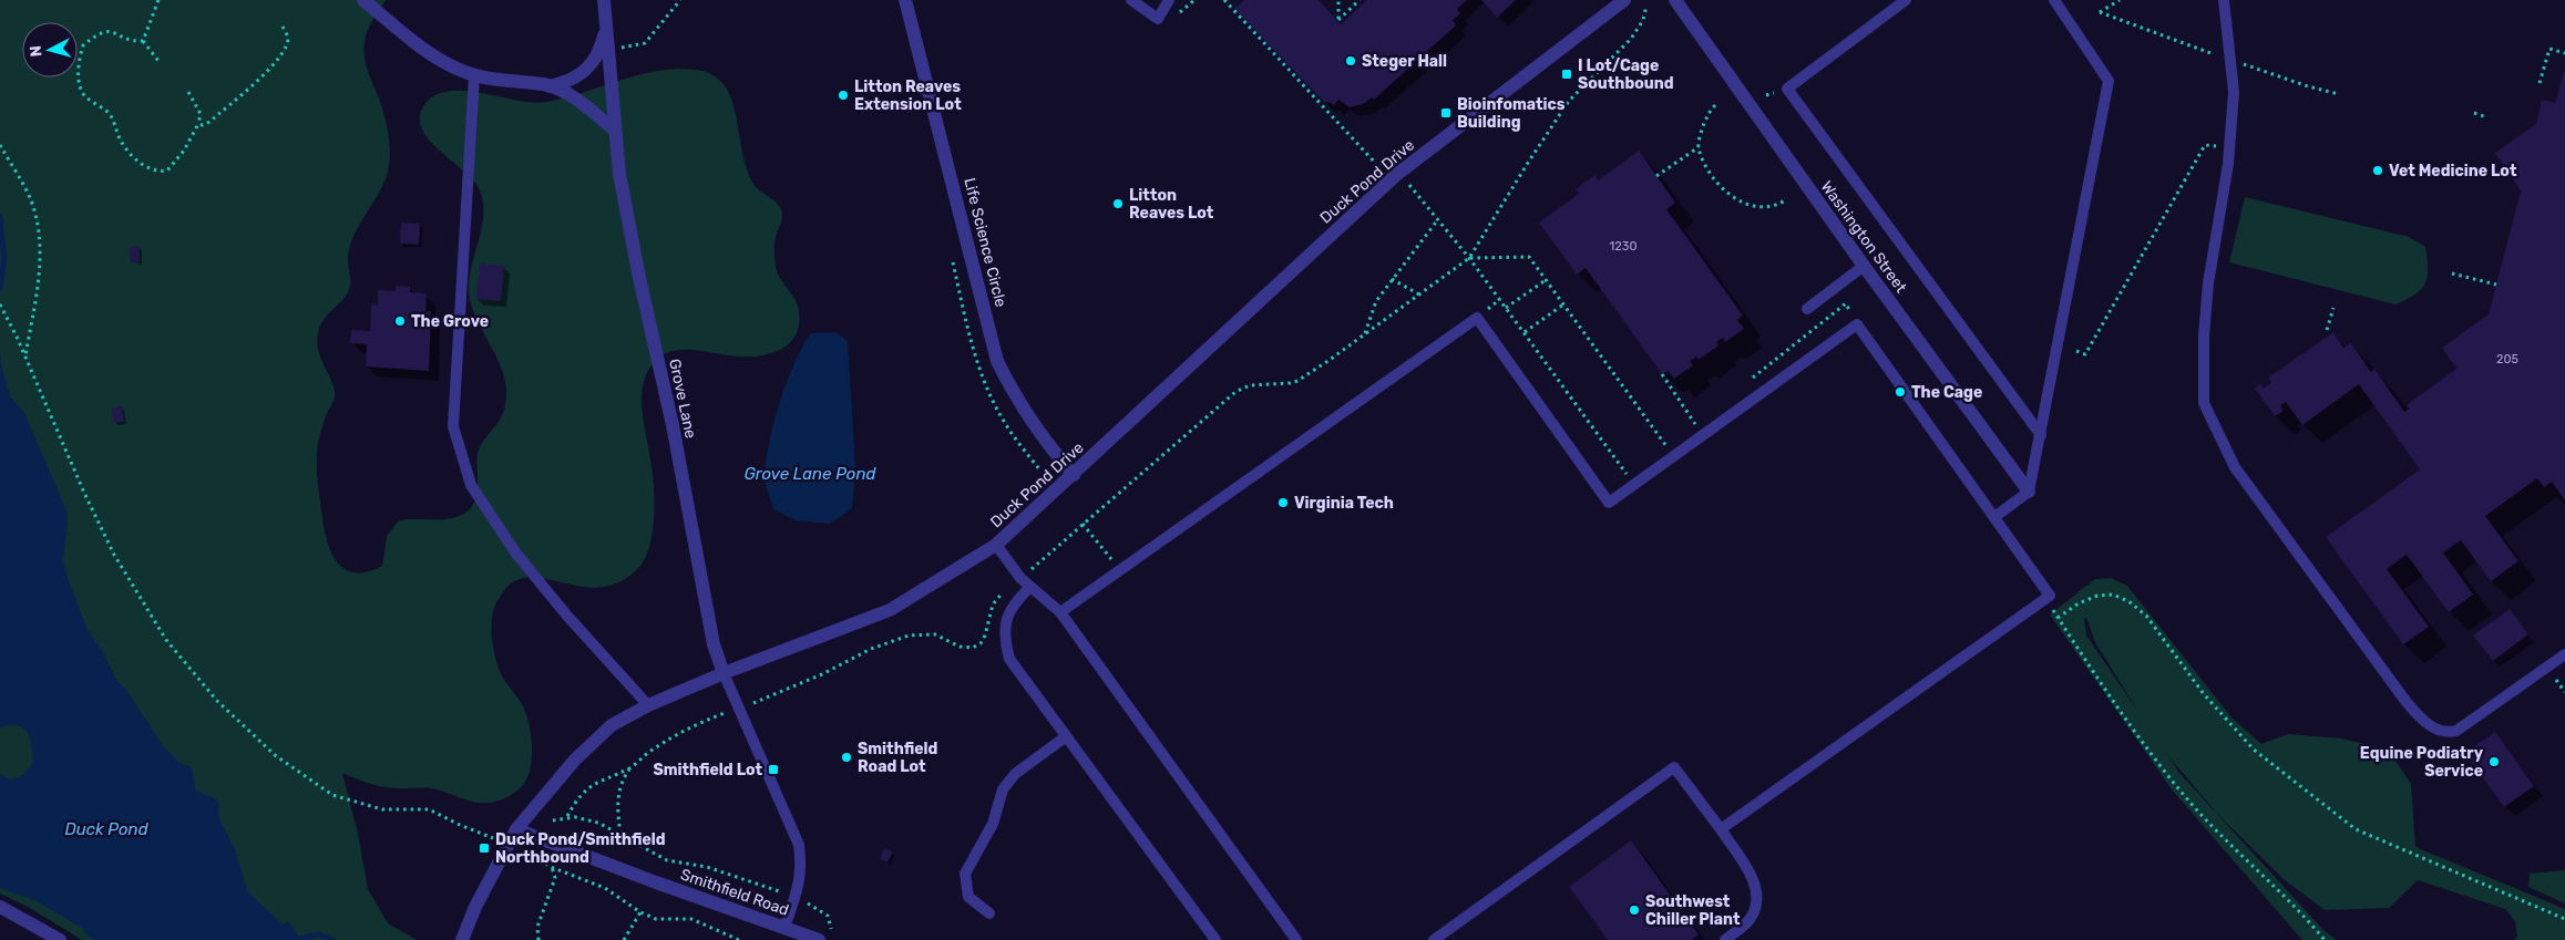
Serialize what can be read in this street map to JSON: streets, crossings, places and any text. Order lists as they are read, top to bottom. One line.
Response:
{"streets":{"street":["Duck Pond Drive","Washington Street","Life Science Circle","Grove Lane","Smithfield Road"]},"crossings":[["Duck Pond Drive","Life Science Circle"],["Duck Pond Drive","Grove Lane"],["Duck Pond Drive","Smithfield Road"]],"water":["Grove Lane Pond","Duck Pond"],"places":{"other":["Steger Hall","Litton Reaves Extension Lot","Vet Medicine Lot","Litton Reaves Lot","The Grove","The Cage","Virginia Tech","Smithfield Road Lot","Equine Podiatry Service","Southwest Chiller Plant"],"transit":["I Lot/Cage Southbound","Bioinfomatics Building","Smithfield Lot","Duck Pond/Smithfield Northbound"]},"house_numbers":["1230","205"],"north":"left"}
